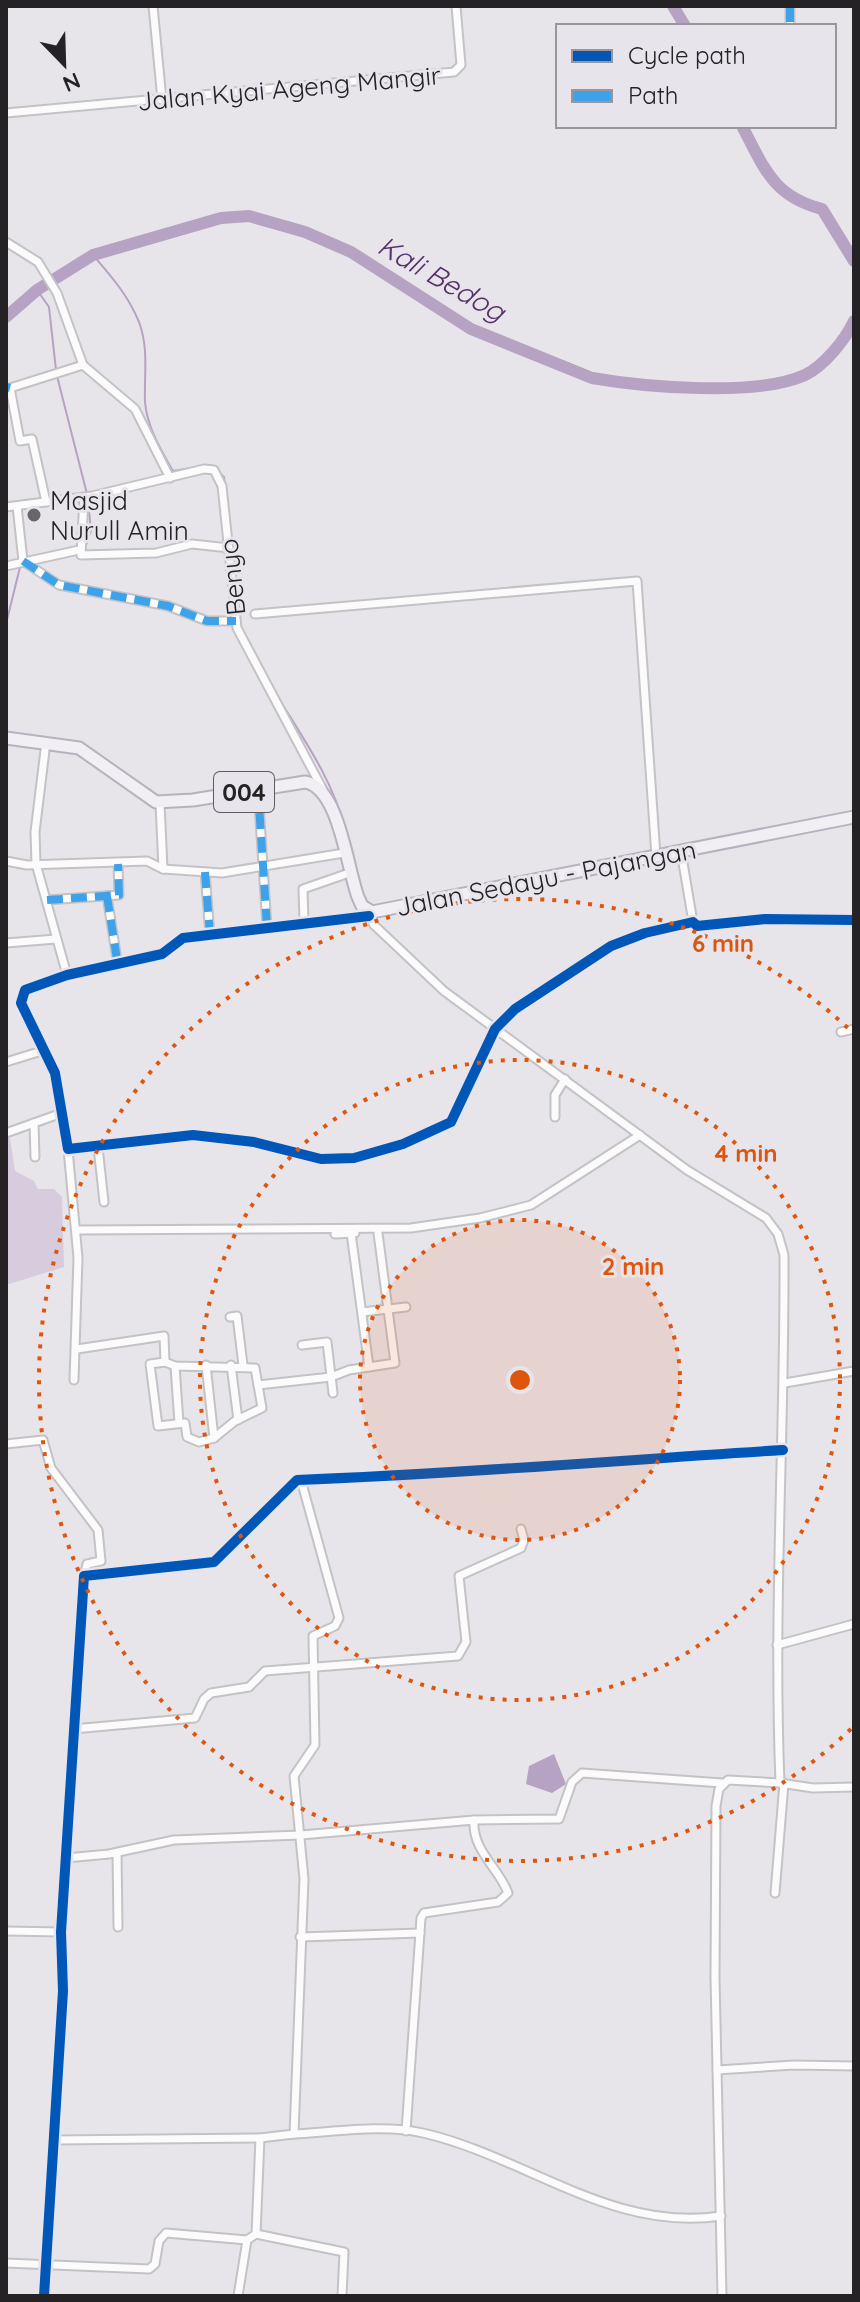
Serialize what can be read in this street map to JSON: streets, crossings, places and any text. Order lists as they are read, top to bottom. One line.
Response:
{"streets":{"main road":["004","Jalan Sedayu - Pajangan"],"street":["Jalan Kyai Ageng Mangir","Benyo"]},"crossings":[["Benyo","004"],["Benyo","Jalan Sedayu - Pajangan"],["004","Jalan Sedayu - Pajangan"]],"water":["Kali Bedog"],"places":["Masjid Nurull Amin"],"legend":["Cycle path","Path"],"north":"bottom right","rings":["6 min","4 min","2 min"]}
